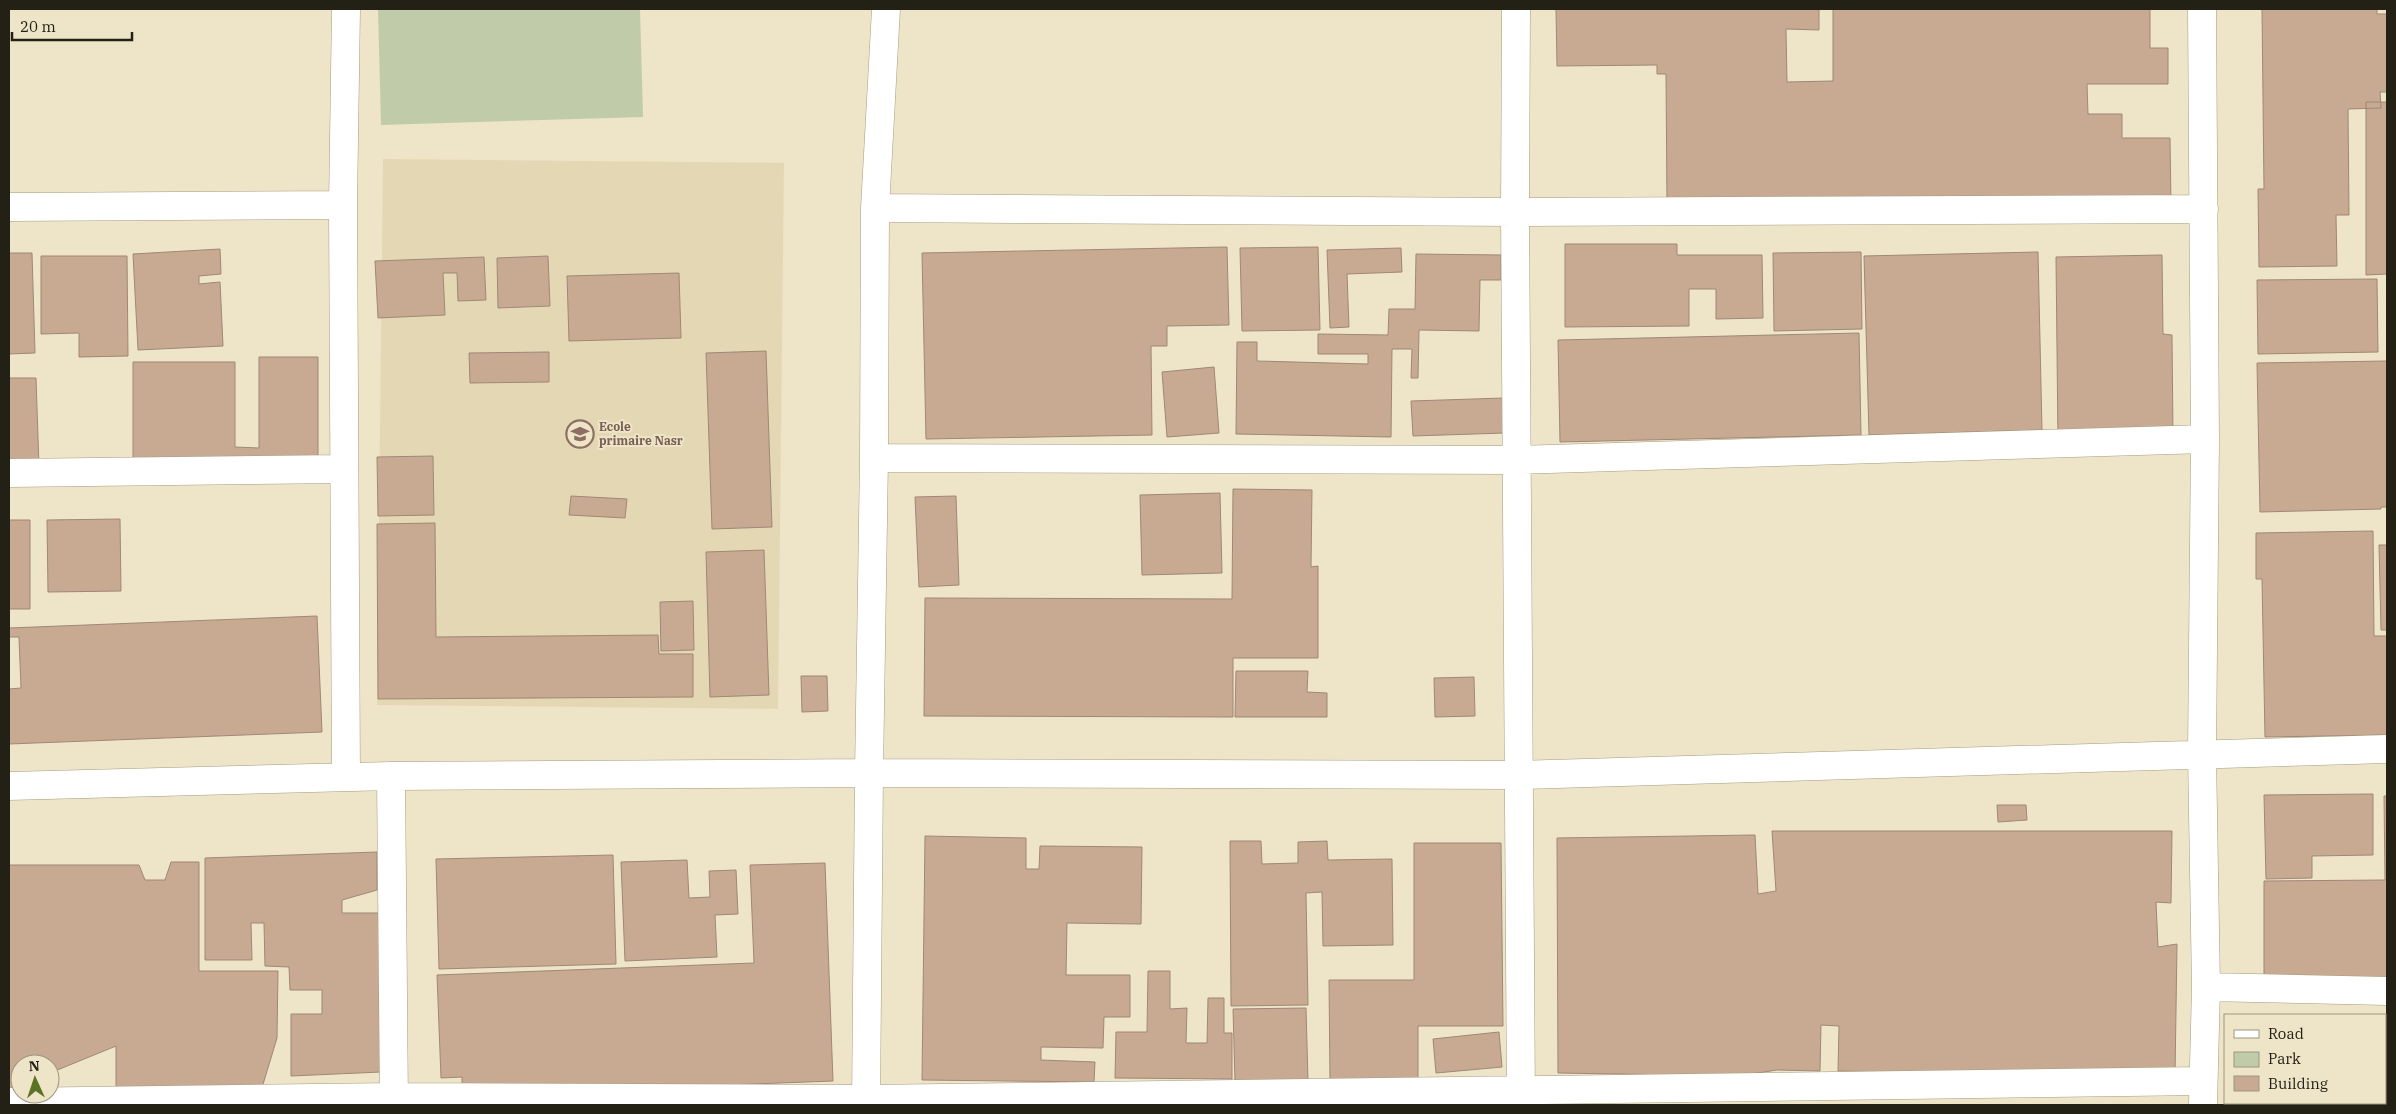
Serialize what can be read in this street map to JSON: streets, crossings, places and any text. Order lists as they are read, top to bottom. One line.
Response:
{"places":{"school or university":["Ecole primaire Nasr"]},"legend":["Road","Park","Building"],"scale_bar":"20 m","north":"top"}
